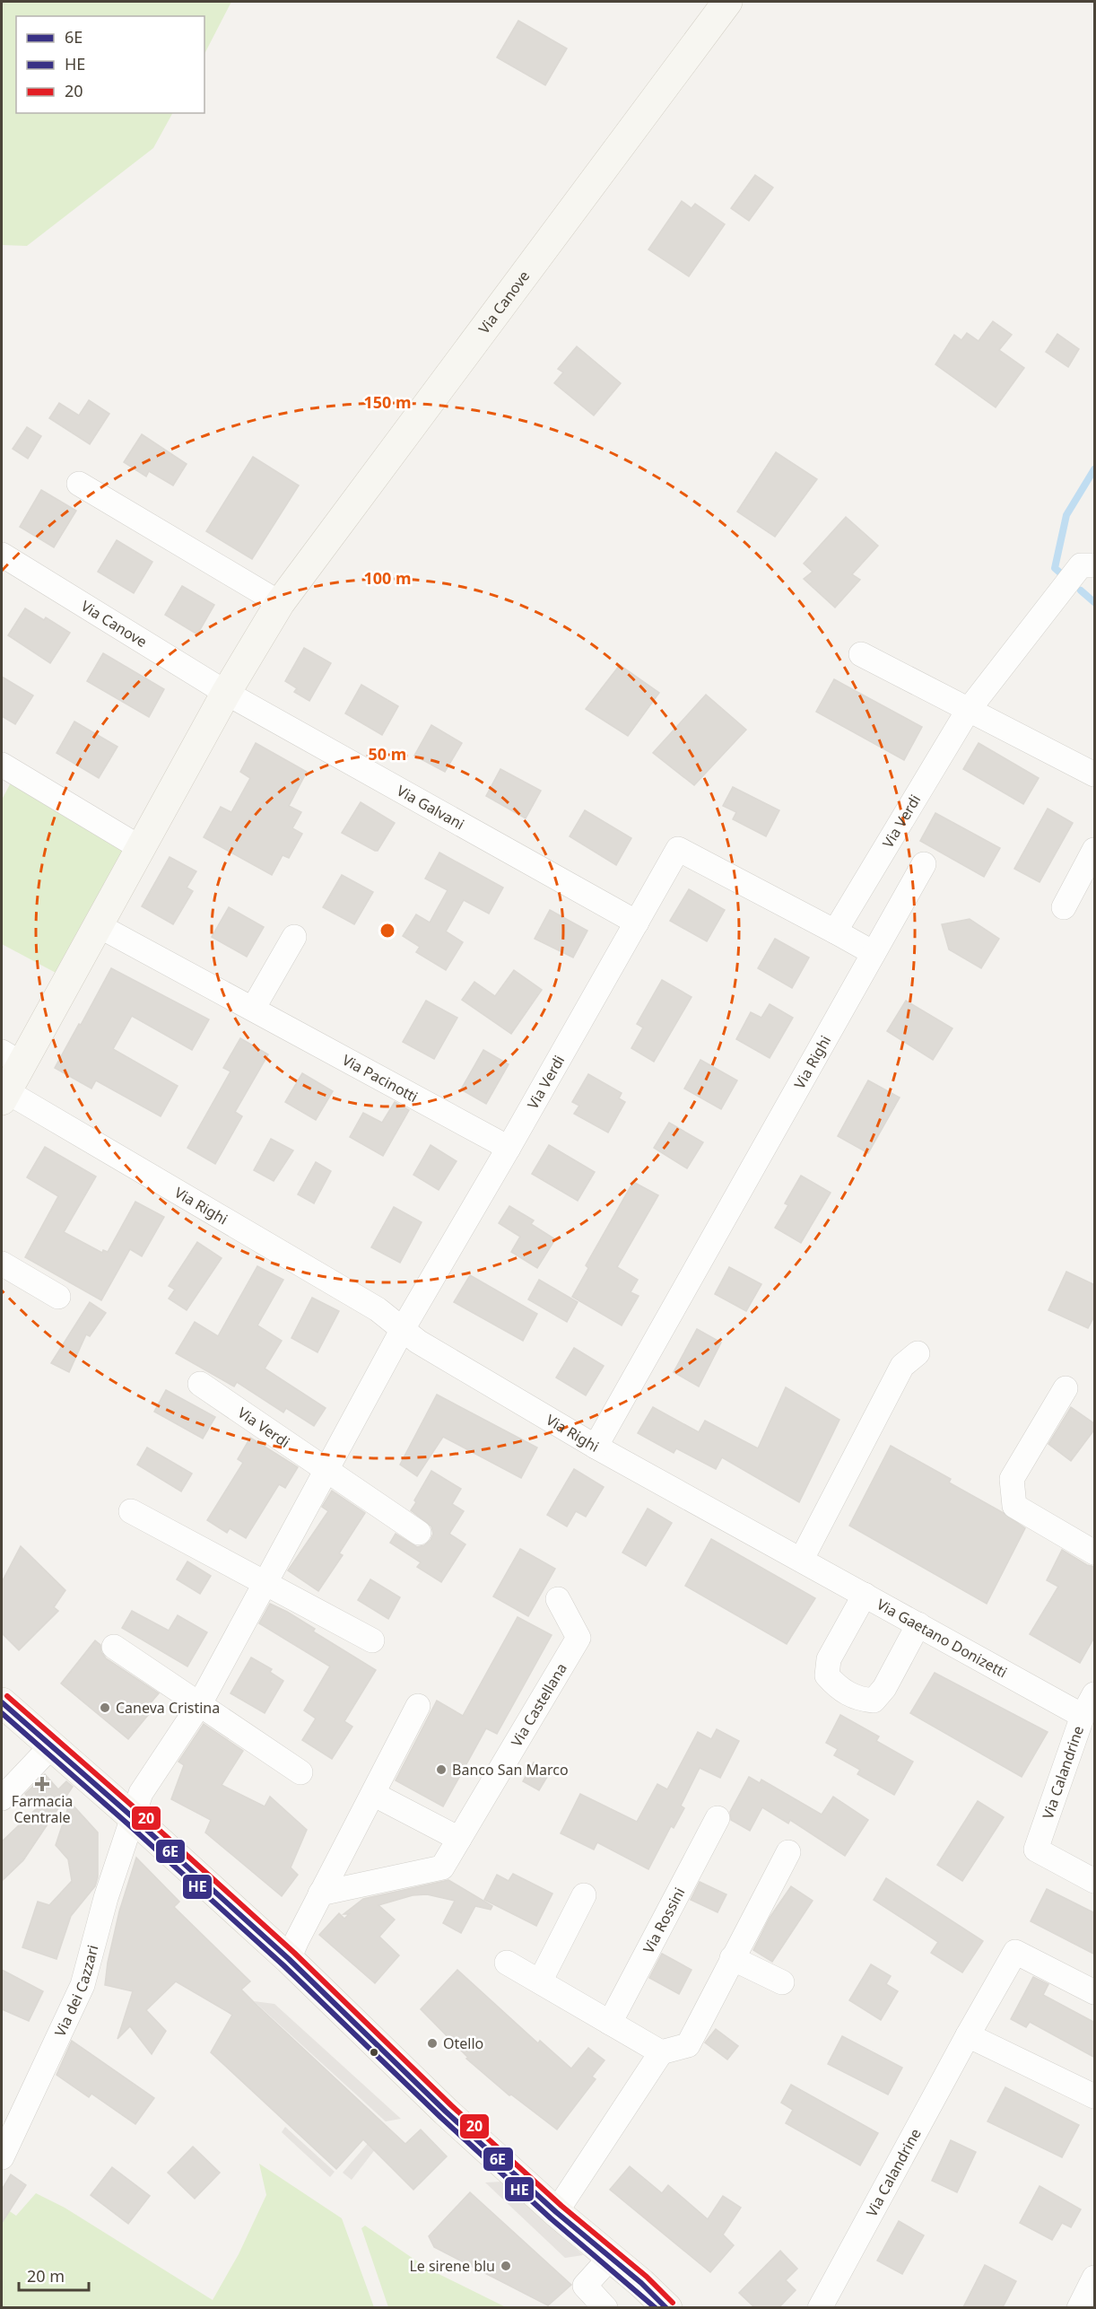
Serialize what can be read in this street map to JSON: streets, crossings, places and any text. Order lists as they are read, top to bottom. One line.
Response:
{"streets":{"street":["Via Canove","Via Galvani","Via Verdi","Via Righi","Via Pacinotti","Via Gaetano Donizetti","Via Castellana","Via Calandrine","Via Rossini","Via dei Cazzari"]},"crossings":[["Via Canove","Via Galvani"],["Via Canove","Via Righi"],["Via Canove","Via Pacinotti"],["Via Galvani","Via Verdi"],["Via Verdi","Via Righi"],["Via Verdi","Via Pacinotti"],["Via Verdi","Via dei Cazzari"],["Via Righi","Via Gaetano Donizetti"],["Via Gaetano Donizetti","Via Calandrine"]],"places":{"other":["Caneva Cristina","Banco San Marco","Otello","Le sirene blu"],"health":["Farmacia Centrale"]},"lines":["transit line 20","transit line 6E","transit line HE"],"legend":["6E","HE","20"],"scale_bar":"20 m","rings":["150 m","100 m","50 m"]}
